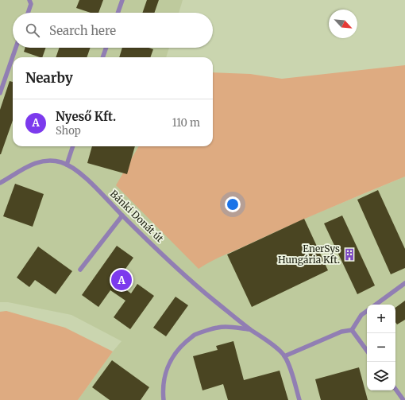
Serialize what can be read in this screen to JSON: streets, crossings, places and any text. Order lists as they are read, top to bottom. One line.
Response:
{"streets":{"lane":["Bánki Donát út"]},"places":{"building":["EnerSys Hungária Kft."]},"north":"bottom right","page":{"search":"Search here","heading":"Nearby","list":[{"mark":"A","name":"Nyeső Kft.","note":"Shop","value":"110 m"}],"pins":"A","map_buttons":["+","−"]}}
